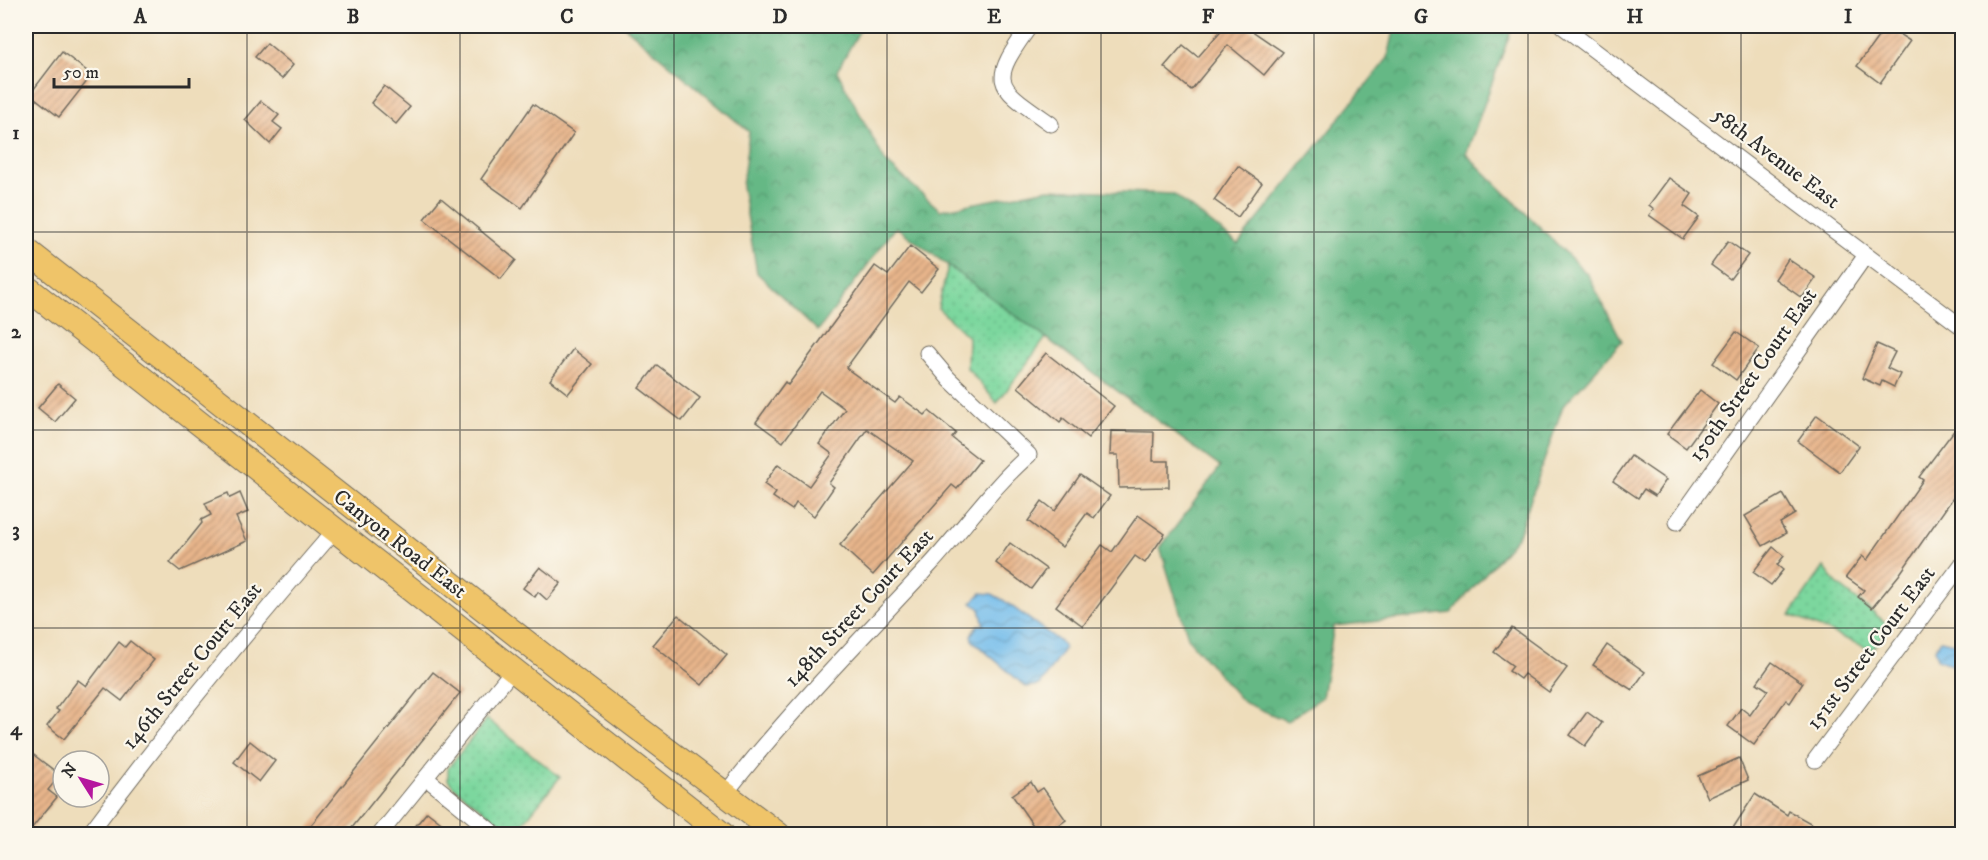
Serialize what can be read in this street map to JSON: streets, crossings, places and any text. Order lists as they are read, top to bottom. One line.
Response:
{"streets":{"main road":["Canyon Road East"],"street":["58th Avenue East","150th Street Court East","148th Street Court East","151st Street Court East","146th Street Court East"]},"crossings":[["58th Avenue East","150th Street Court East"],["Canyon Road East","148th Street Court East"],["Canyon Road East","146th Street Court East"]],"scale_bar":"50 m","north":"top left","grid":{"columns":["A","B","C","D","E","F","G","H","I"],"rows":["1","2","3","4"]}}
